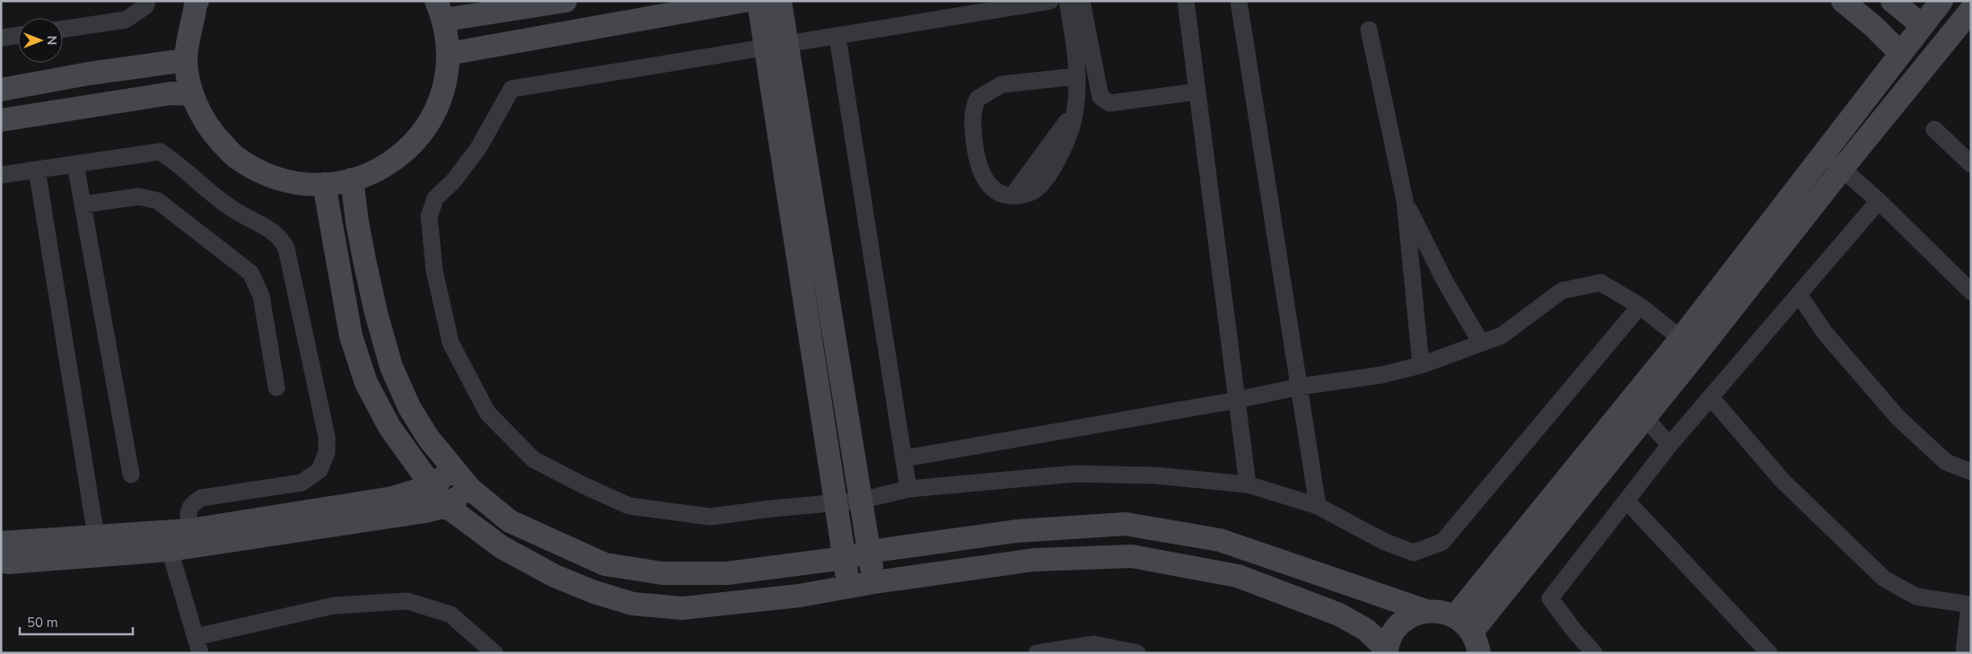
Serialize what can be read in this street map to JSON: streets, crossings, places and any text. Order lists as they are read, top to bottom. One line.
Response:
{"scale_bar":"50 m","north":"right"}
